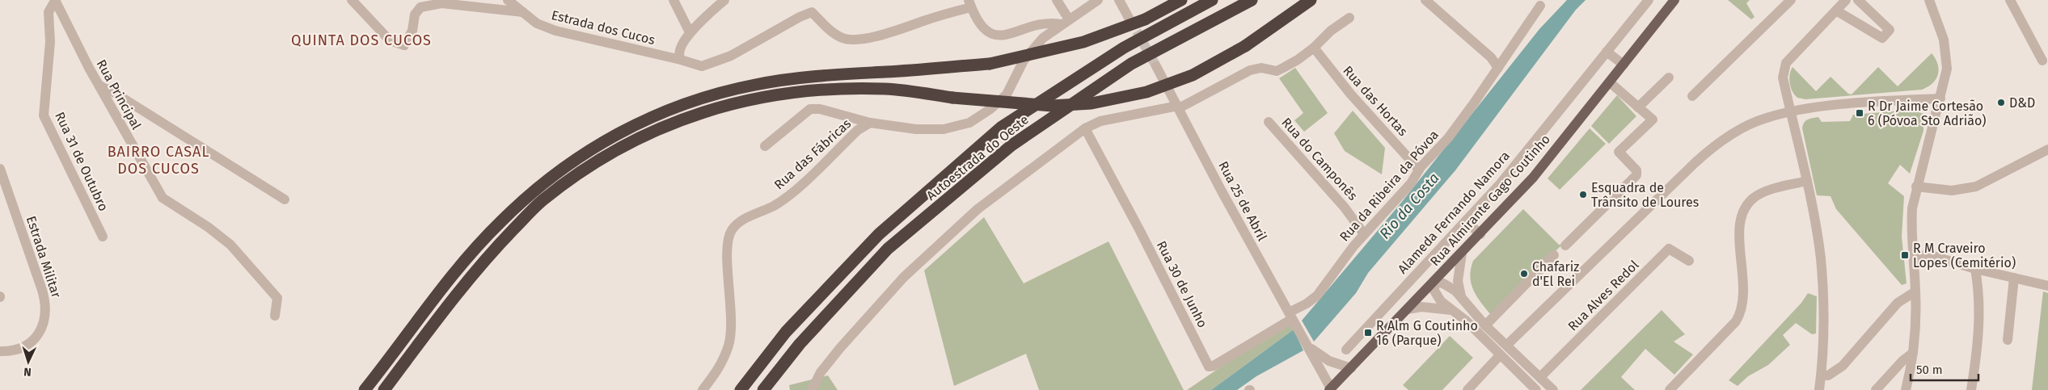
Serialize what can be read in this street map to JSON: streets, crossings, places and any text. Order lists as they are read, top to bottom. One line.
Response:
{"streets":{"highway":["Autoestrada do Oeste"],"main road":["Rua Almirante Gago Coutinho"],"street":["Estrada dos Cucos","Rua Principal","Rua das Hortas","Rua das Fábricas","Rua do Camponês","Rua 31 de Outubro","Rua da Ribeira da Póvoa","Rua 25 de Abril","Alameda Fernando Namora","Estrada Militar","Rua 30 de Junho","Rua Alves Redol"]},"crossings":[["Rua Principal","Rua 31 de Outubro"],["Rua das Hortas","Rua da Ribeira da Póvoa"],["Rua do Camponês","Rua da Ribeira da Póvoa"],["Rua da Ribeira da Póvoa","Rua 25 de Abril"],["Rua da Ribeira da Póvoa","Rua 30 de Junho"],["Rua Almirante Gago Coutinho","Rua 25 de Abril"],["Rua 25 de Abril","Rua 30 de Junho"]],"districts":["QUINTA DOS CUCOS","BAIRRO CASAL DOS CUCOS"],"water":["Rio da Costa"],"places":{"other":["D&D","Esquadra de Trânsito de Loures","Chafariz d'El Rei"],"transit":["R Dr Jaime Cortesão 6 (Póvoa Sto Adrião)","R M Craveiro Lopes (Cemitério)","R Alm G Coutinho 16 (Parque)"]},"scale_bar":"50 m","north":"bottom"}
